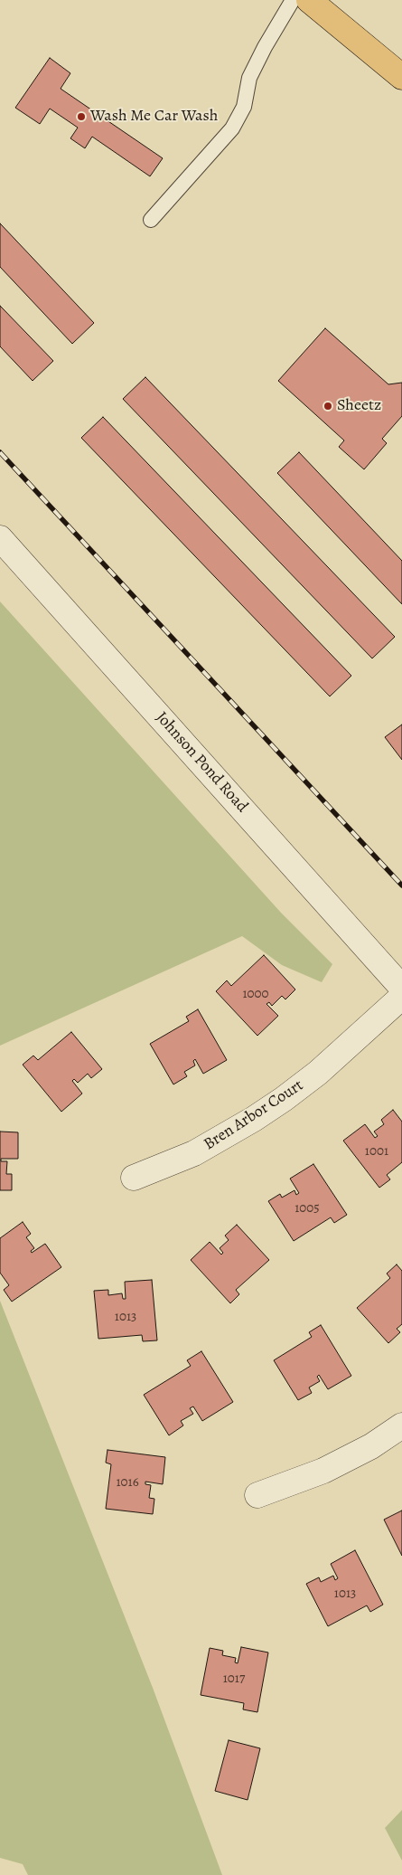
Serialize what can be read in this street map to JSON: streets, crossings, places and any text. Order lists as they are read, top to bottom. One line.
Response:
{"streets":{"street":["Johnson Pond Road","Bren Arbor Court"]},"places":["Wash Me Car Wash","Sheetz"],"house_numbers":["1000","1001","1005","1013","1016","1013","1017"]}
